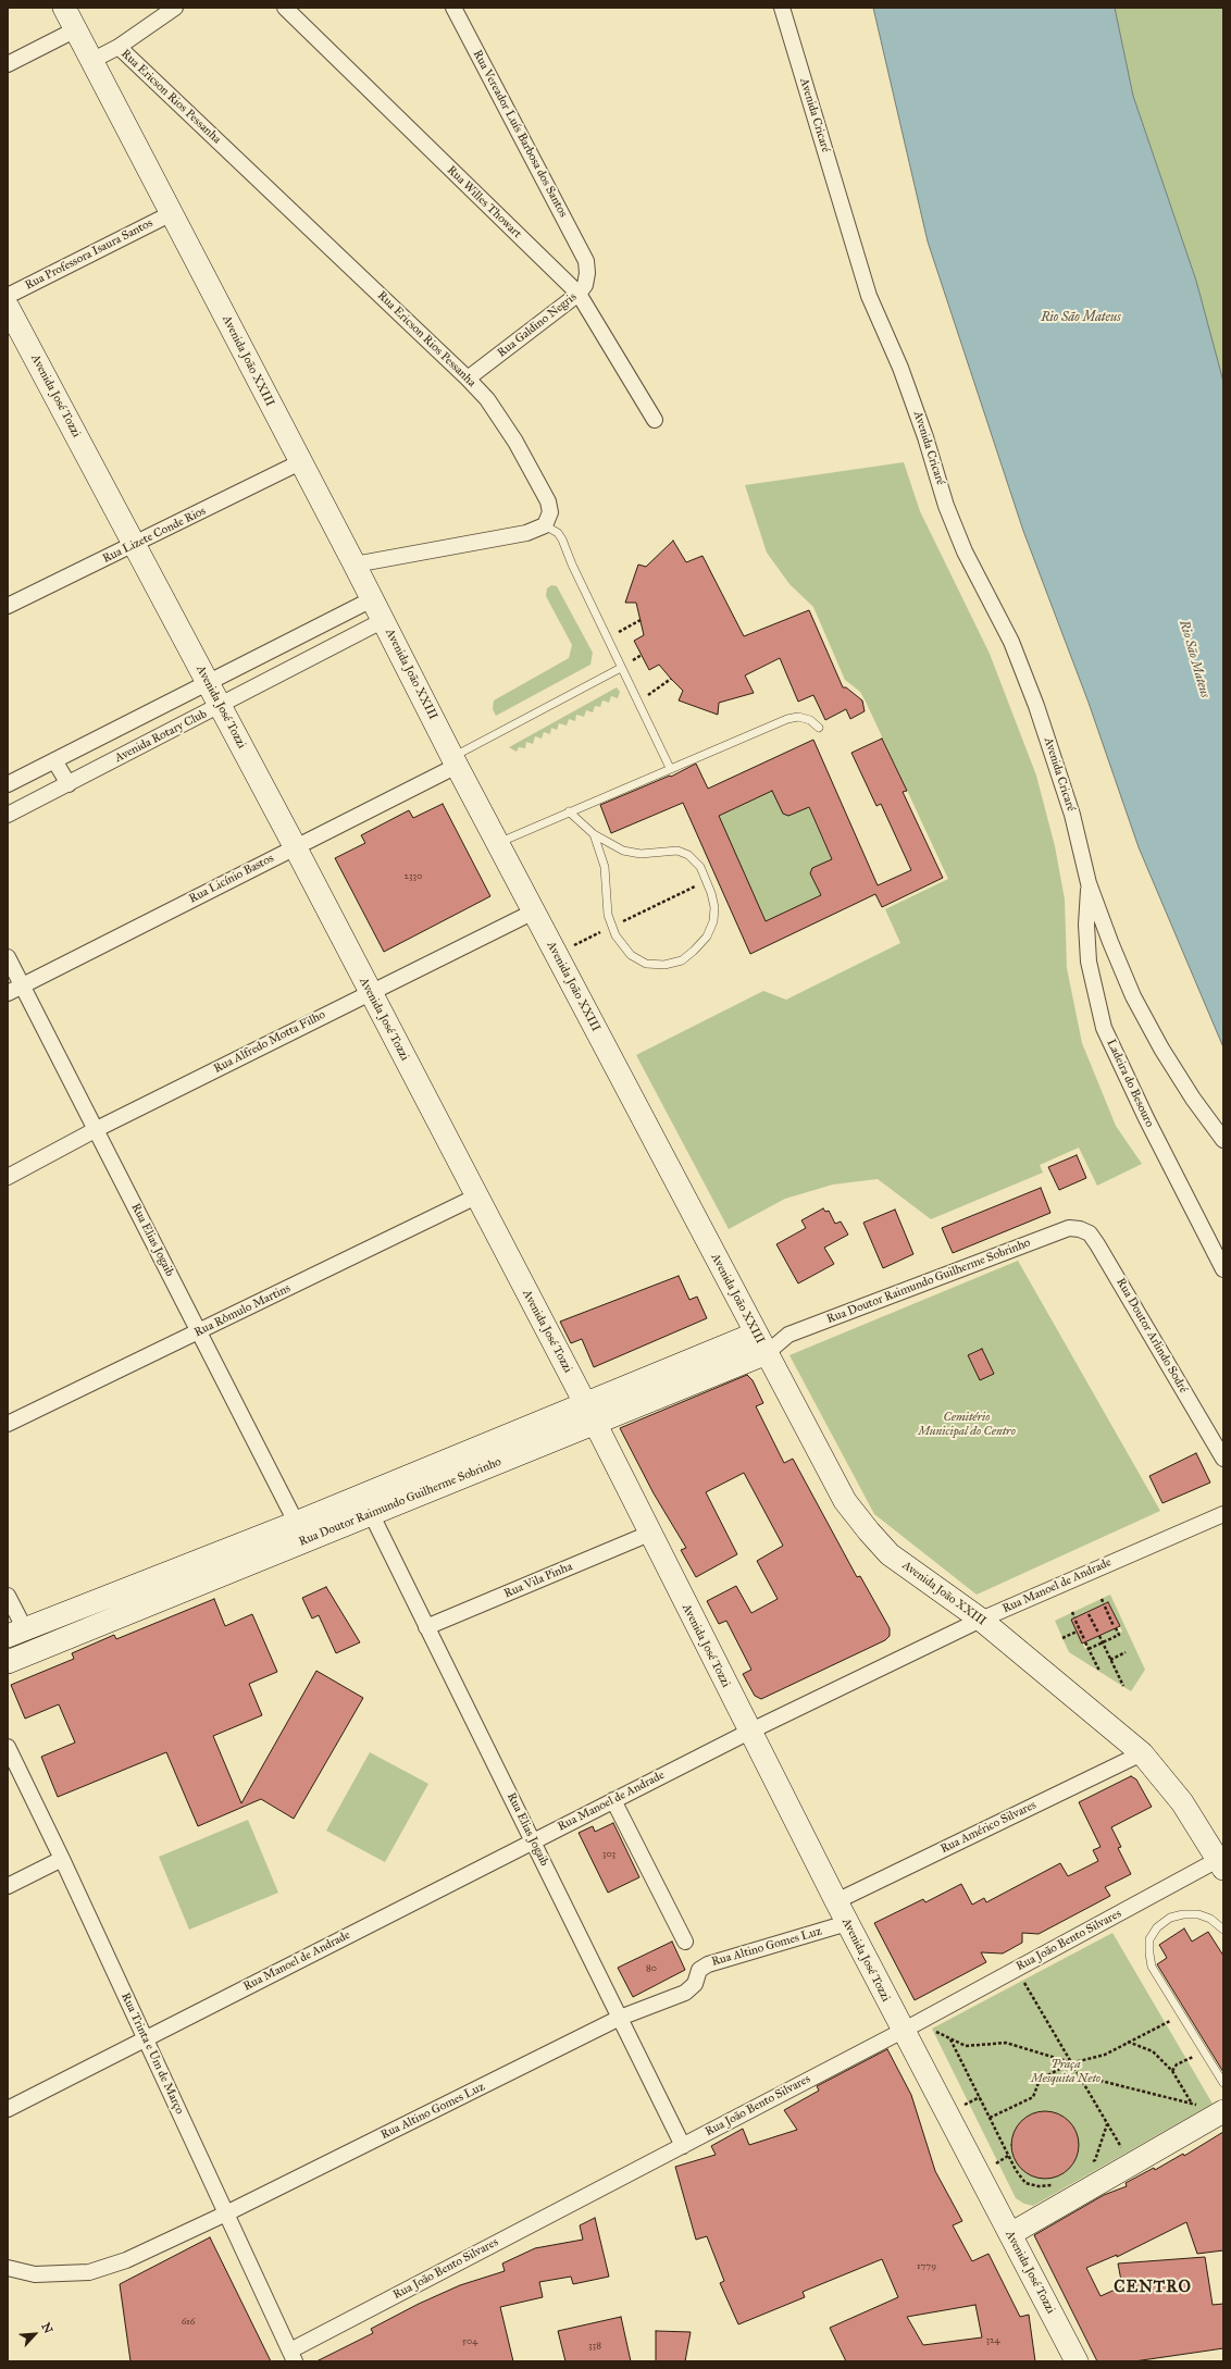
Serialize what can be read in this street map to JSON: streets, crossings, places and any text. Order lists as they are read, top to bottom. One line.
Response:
{"streets":{"street":["Rua Ericson Rios Pessanha","Avenida Cricaré","Rua Vereador Luís Barbosa dos Santos","Rua Willes Thowart","Rua Professora Isaura Santos","Rua Galdino Negris","Avenida João XXIII","Avenida José Tozzi","Rua Lizete Conde Rios","Avenida Rotary Club","Rua Licínio Bastos","Rua Alfredo Motta Filho","Ladeira do Besouro","Rua Elias Jogaib","Rua Doutor Raimundo Guilherme Sobrinho","Rua Rômulo Martins","Rua Doutor Arlindo Sodré","Rua Vila Pinha","Rua Manoel de Andrade","Rua Américo Silvares","Rua João Bento Silvares","Rua Altino Gomes Luz","Rua Trinta e Um de Março"]},"crossings":[["Rua Ericson Rios Pessanha","Rua Galdino Negris"],["Avenida Cricaré","Ladeira do Besouro"],["Rua Vereador Luís Barbosa dos Santos","Rua Galdino Negris"],["Rua Willes Thowart","Rua Galdino Negris"],["Rua Professora Isaura Santos","Avenida João XXIII"],["Avenida João XXIII","Rua Lizete Conde Rios"],["Avenida João XXIII","Avenida Rotary Club"],["Avenida João XXIII","Rua Licínio Bastos"],["Avenida João XXIII","Rua Alfredo Motta Filho"],["Avenida João XXIII","Rua Doutor Raimundo Guilherme Sobrinho"],["Avenida João XXIII","Rua Manoel de Andrade"],["Avenida João XXIII","Rua Américo Silvares"],["Avenida João XXIII","Rua João Bento Silvares"],["Avenida José Tozzi","Rua Lizete Conde Rios"],["Avenida José Tozzi","Avenida Rotary Club"],["Avenida José Tozzi","Rua Licínio Bastos"],["Avenida José Tozzi","Rua Alfredo Motta Filho"],["Avenida José Tozzi","Rua Doutor Raimundo Guilherme Sobrinho"],["Avenida José Tozzi","Rua Rômulo Martins"],["Avenida José Tozzi","Rua Vila Pinha"],["Avenida José Tozzi","Rua Manoel de Andrade"],["Avenida José Tozzi","Rua Américo Silvares"],["Avenida José Tozzi","Rua João Bento Silvares"],["Avenida José Tozzi","Rua Altino Gomes Luz"],["Rua Licínio Bastos","Rua Elias Jogaib"],["Rua Alfredo Motta Filho","Rua Elias Jogaib"],["Rua Elias Jogaib","Rua Doutor Raimundo Guilherme Sobrinho"],["Rua Elias Jogaib","Rua Rômulo Martins"],["Rua Elias Jogaib","Rua Vila Pinha"],["Rua Elias Jogaib","Rua Manoel de Andrade"],["Rua Elias Jogaib","Rua João Bento Silvares"],["Rua Elias Jogaib","Rua Altino Gomes Luz"],["Rua Doutor Raimundo Guilherme Sobrinho","Rua Doutor Arlindo Sodré"],["Rua Manoel de Andrade","Rua Trinta e Um de Março"],["Rua João Bento Silvares","Rua Trinta e Um de Março"],["Rua Altino Gomes Luz","Rua Trinta e Um de Março"]],"districts":["CENTRO"],"water":["Rio São Mateus"],"parks":["Cemitério Municipal do Centro","Praça Mesquita Neto"],"house_numbers":["2330","303","80","1779","616","324","504","338"],"north":"top right"}
